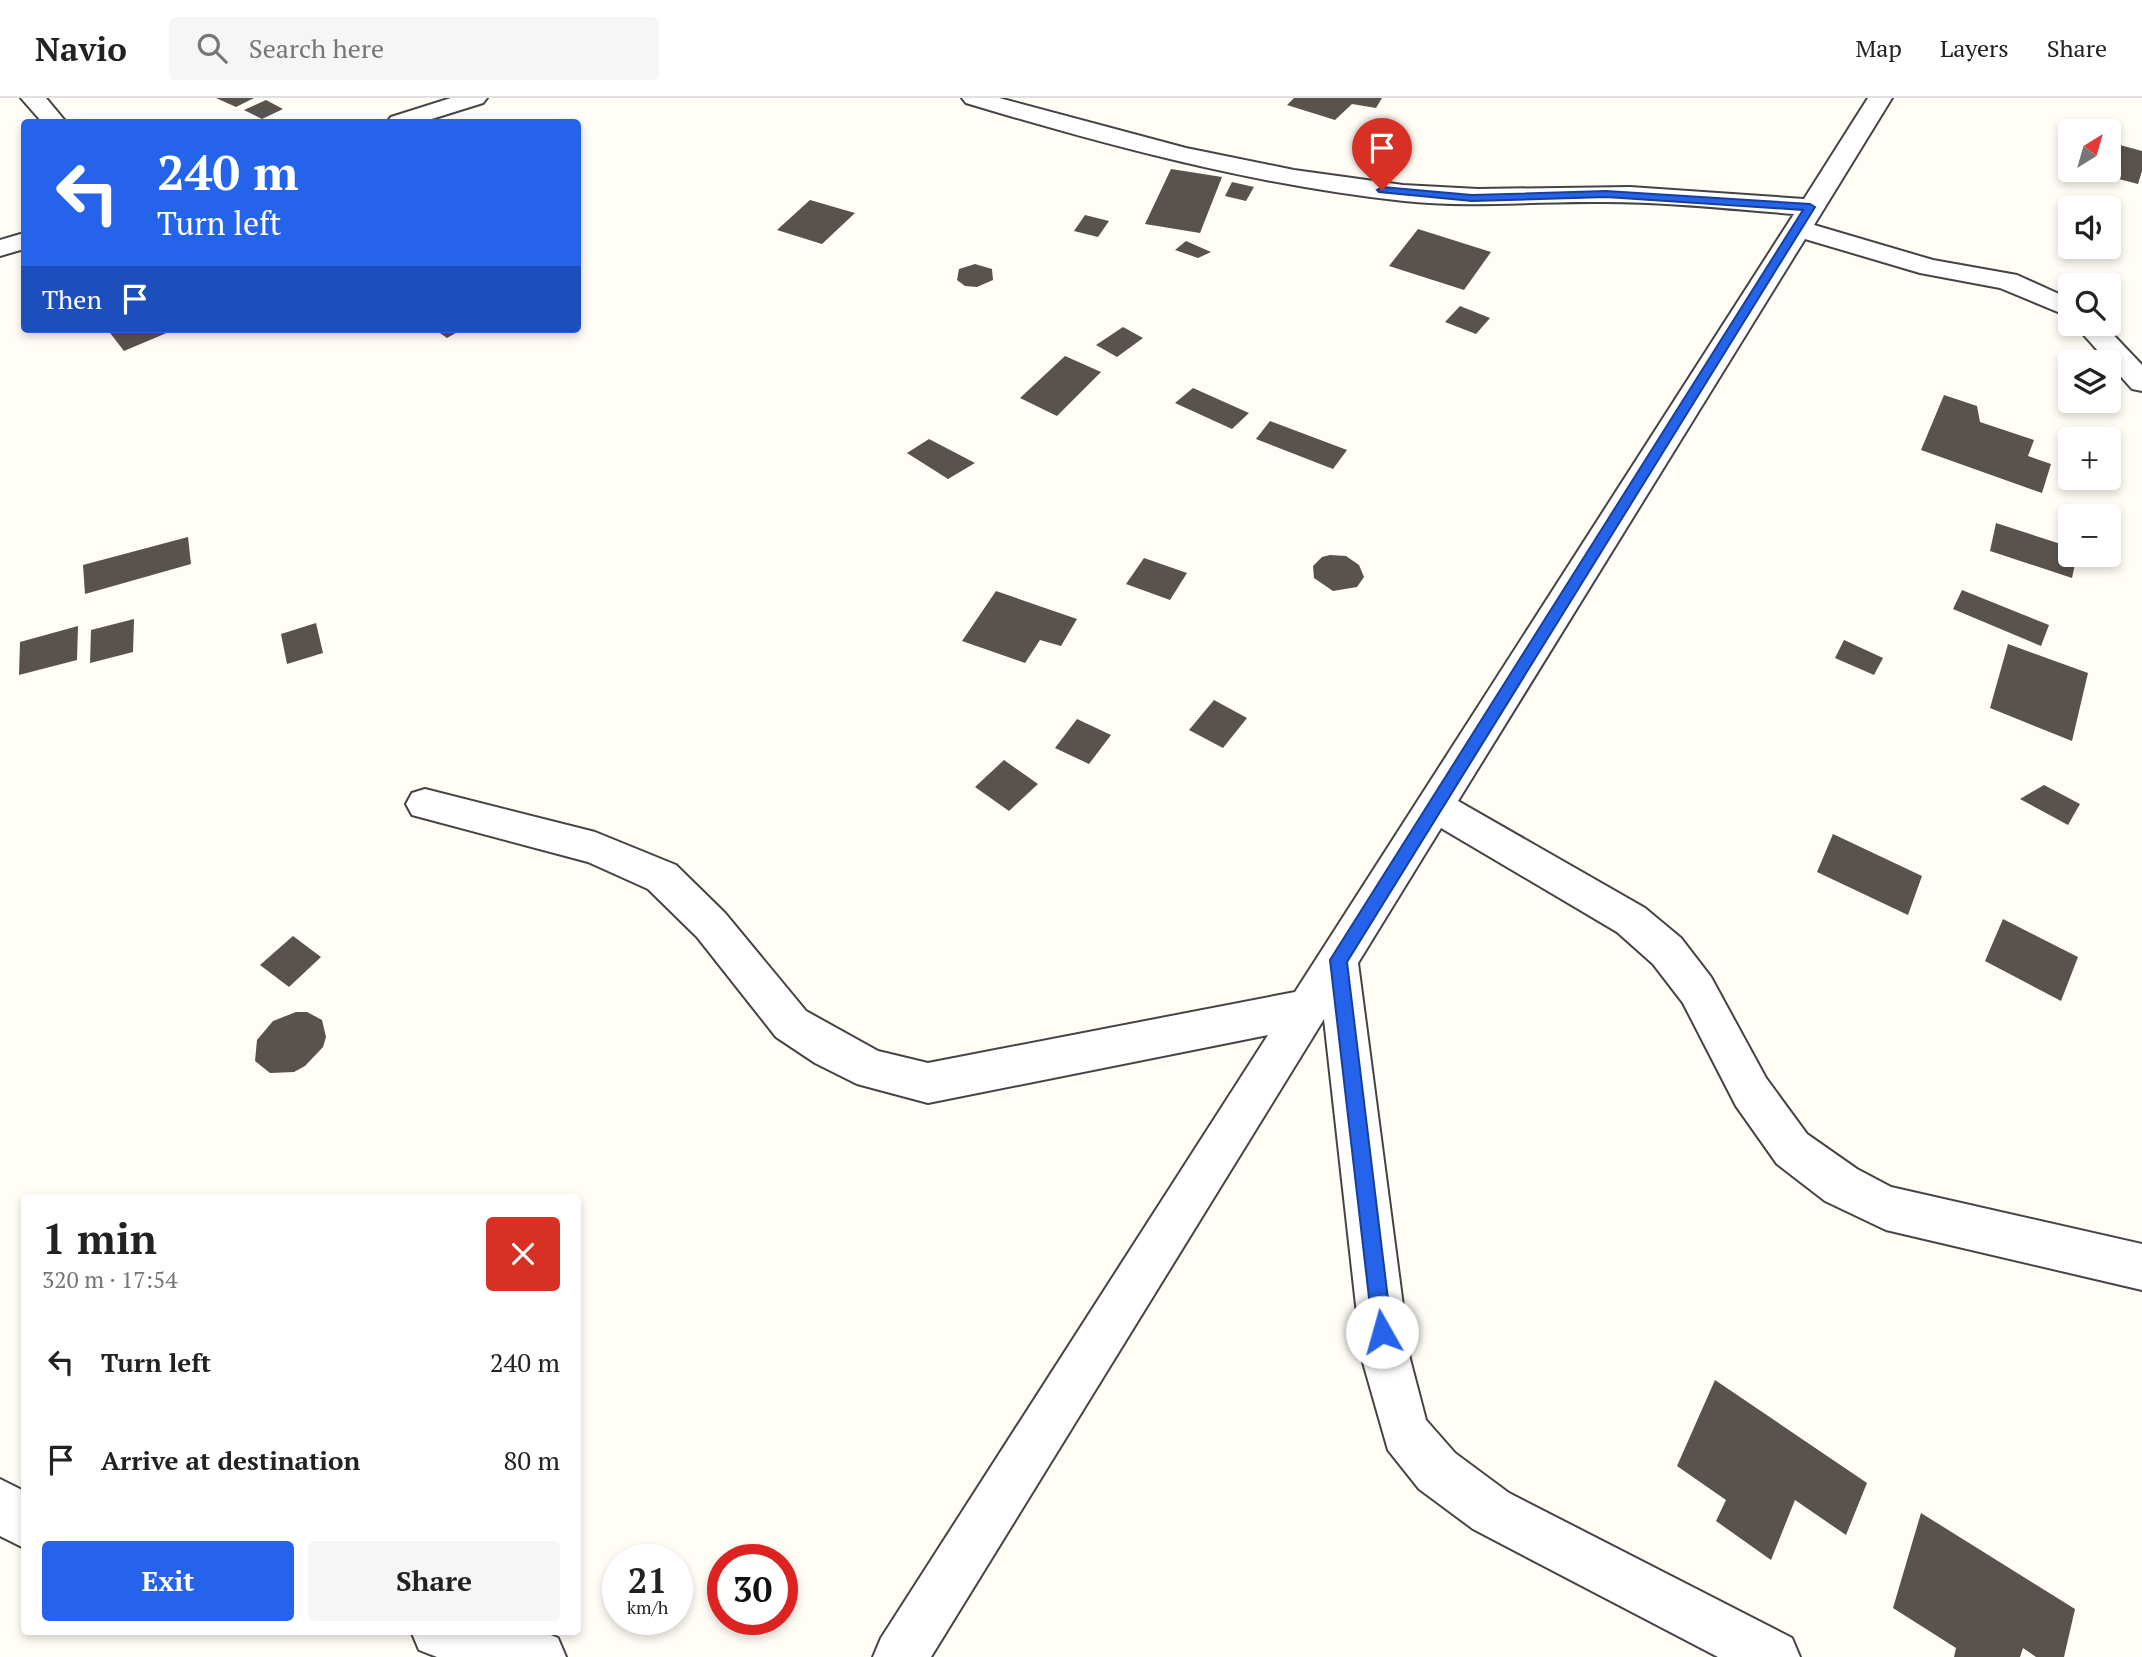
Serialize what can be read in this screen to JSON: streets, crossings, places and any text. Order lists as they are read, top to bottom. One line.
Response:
{"north":"top right","page":{"header":"Navio","search":"Search here","nav":["Map","Layers","Share"],"map_buttons":["+","−"],"turn":["240 m","Turn left"],"then":"Then","heading":["1 min","320 m · 17:54"],"list":[{"name":"Turn left","value":"240 m"},{"name":"Arrive at destination","value":"80 m"}],"buttons":["Exit","Share"],"speed":"21 km/h","limit":"30"}}
